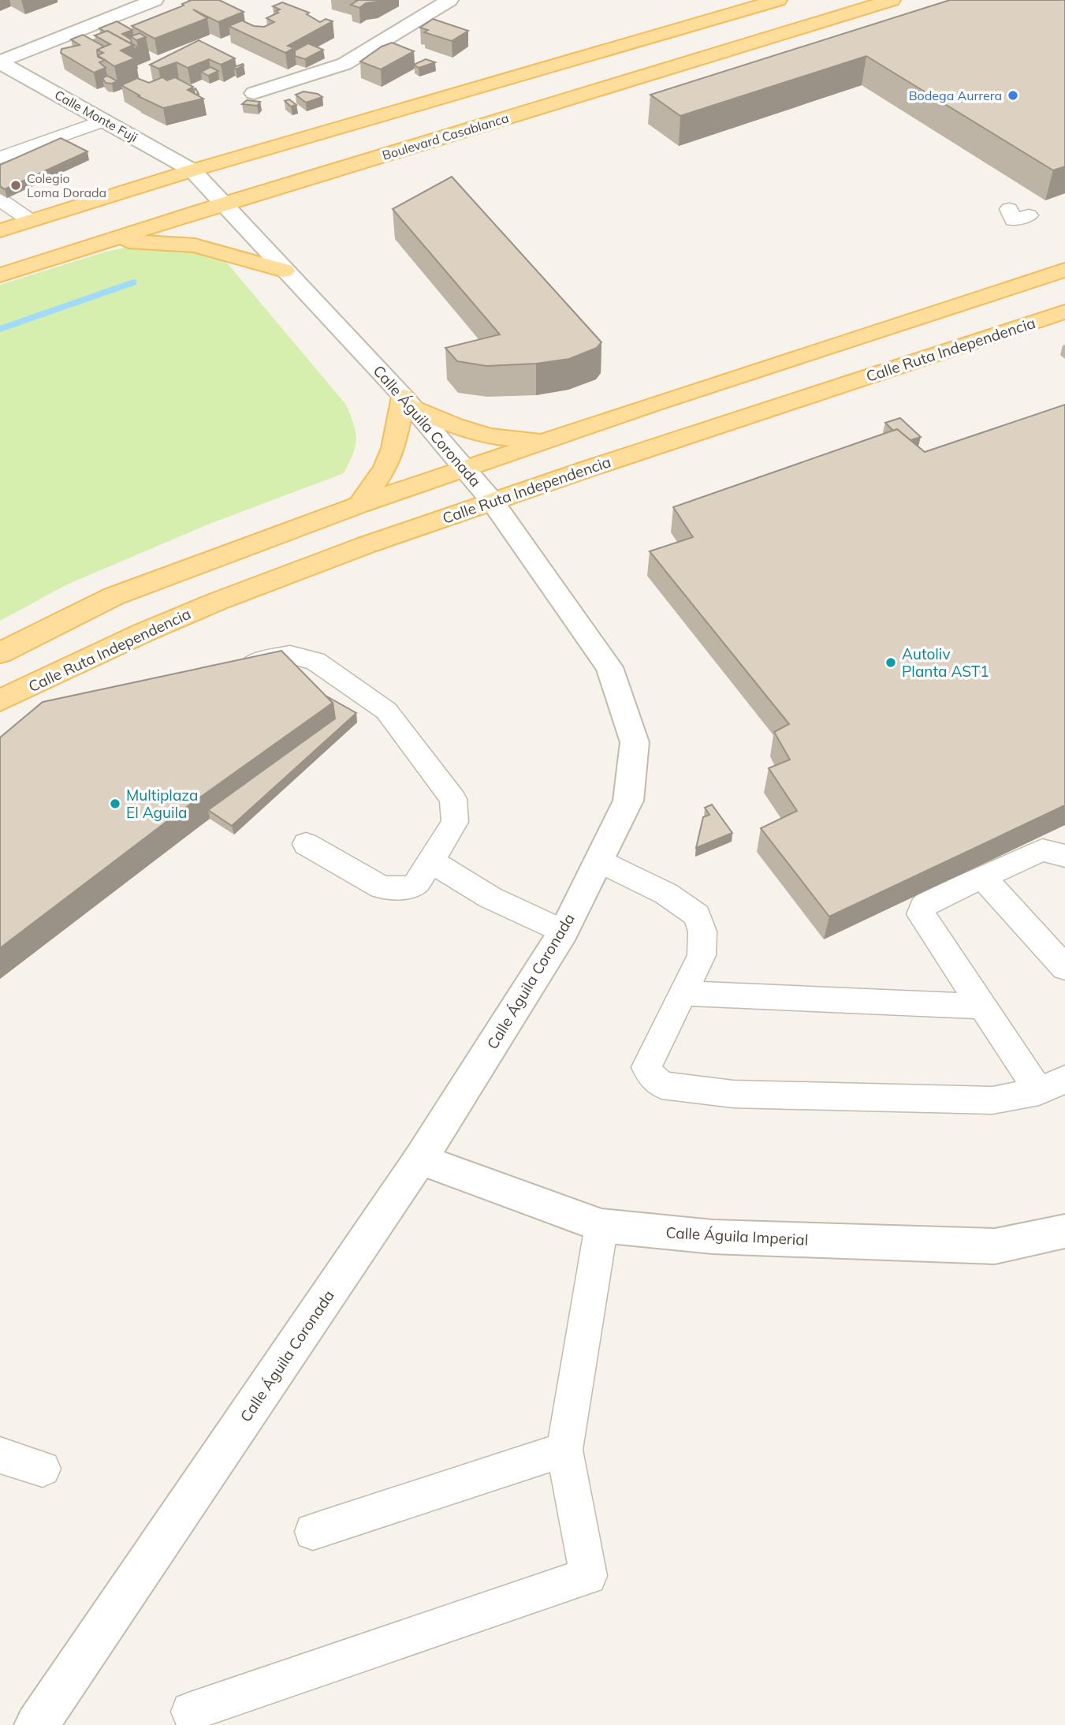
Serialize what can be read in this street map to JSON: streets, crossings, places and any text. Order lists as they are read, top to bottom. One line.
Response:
{"streets":{"main road":["Boulevard Casablanca","Calle Ruta Independencia"],"street":["Calle Monte Fuji","Calle Águila Coronada","Calle Águila Imperial"]},"crossings":[["Calle Monte Fuji","Calle Águila Coronada"],["Boulevard Casablanca","Calle Águila Coronada"],["Calle Ruta Independencia","Calle Águila Coronada"],["Calle Águila Coronada","Calle Águila Imperial"]],"places":["Bodega Aurrera","Colegio Loma Dorada","Autoliv Planta AST1","Multiplaza El Aguila"]}
